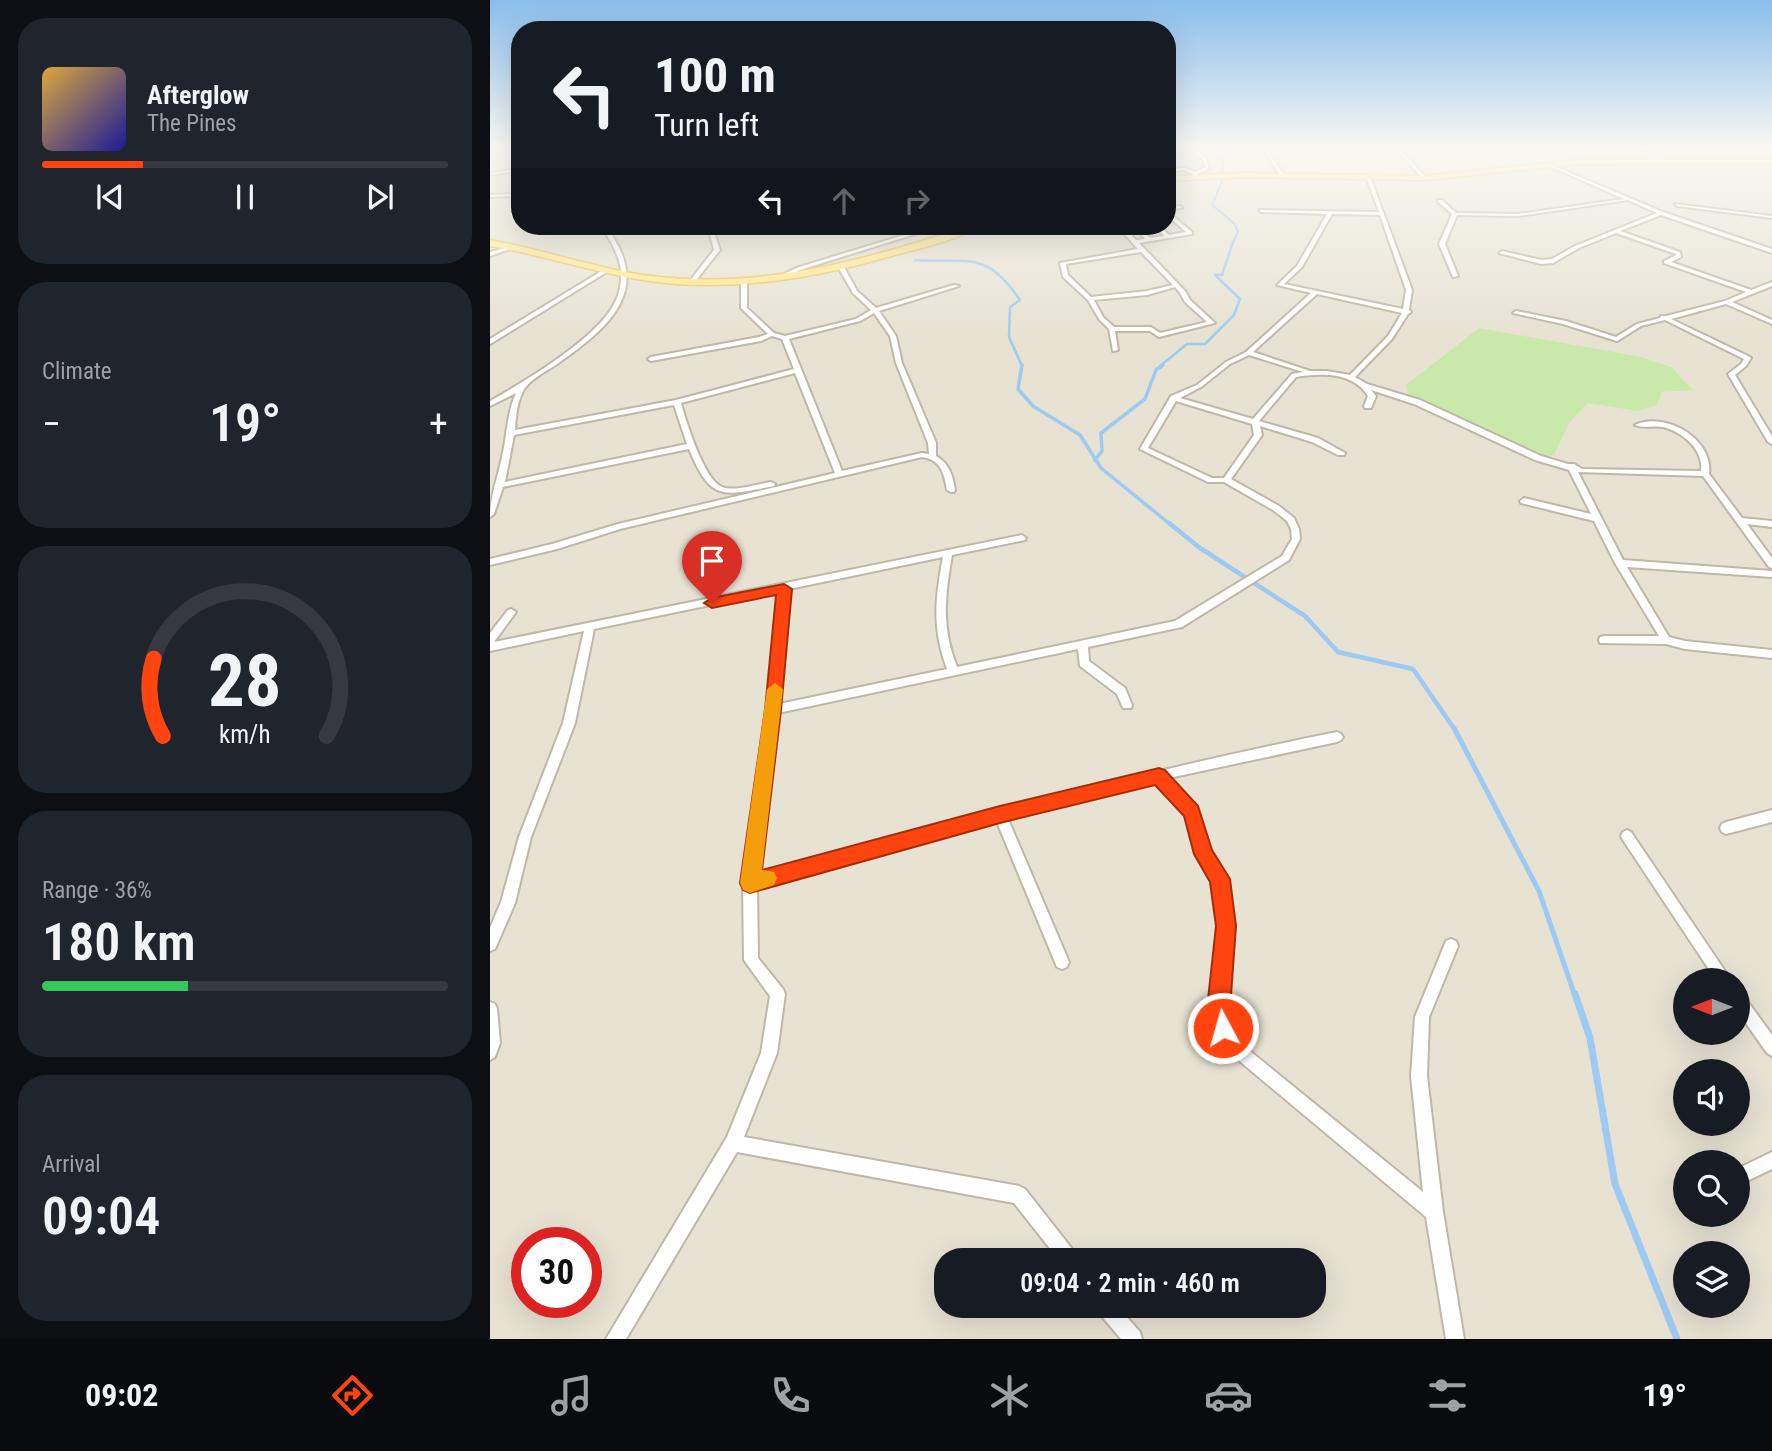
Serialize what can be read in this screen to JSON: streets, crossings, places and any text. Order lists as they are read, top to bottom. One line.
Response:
{"north":"left","page":{"turn":["100 m","Turn left"],"song":["Afterglow","The Pines"],"tile":["Climate",["Range · 36%","180 km"],["Arrival","09:04"]],"heat":["−","19°","+"],"limit":"30","trip":"09:04 · 2 min · 460 m","tabs":["09:02","19°"],"gauge":["28","km/h"]}}
